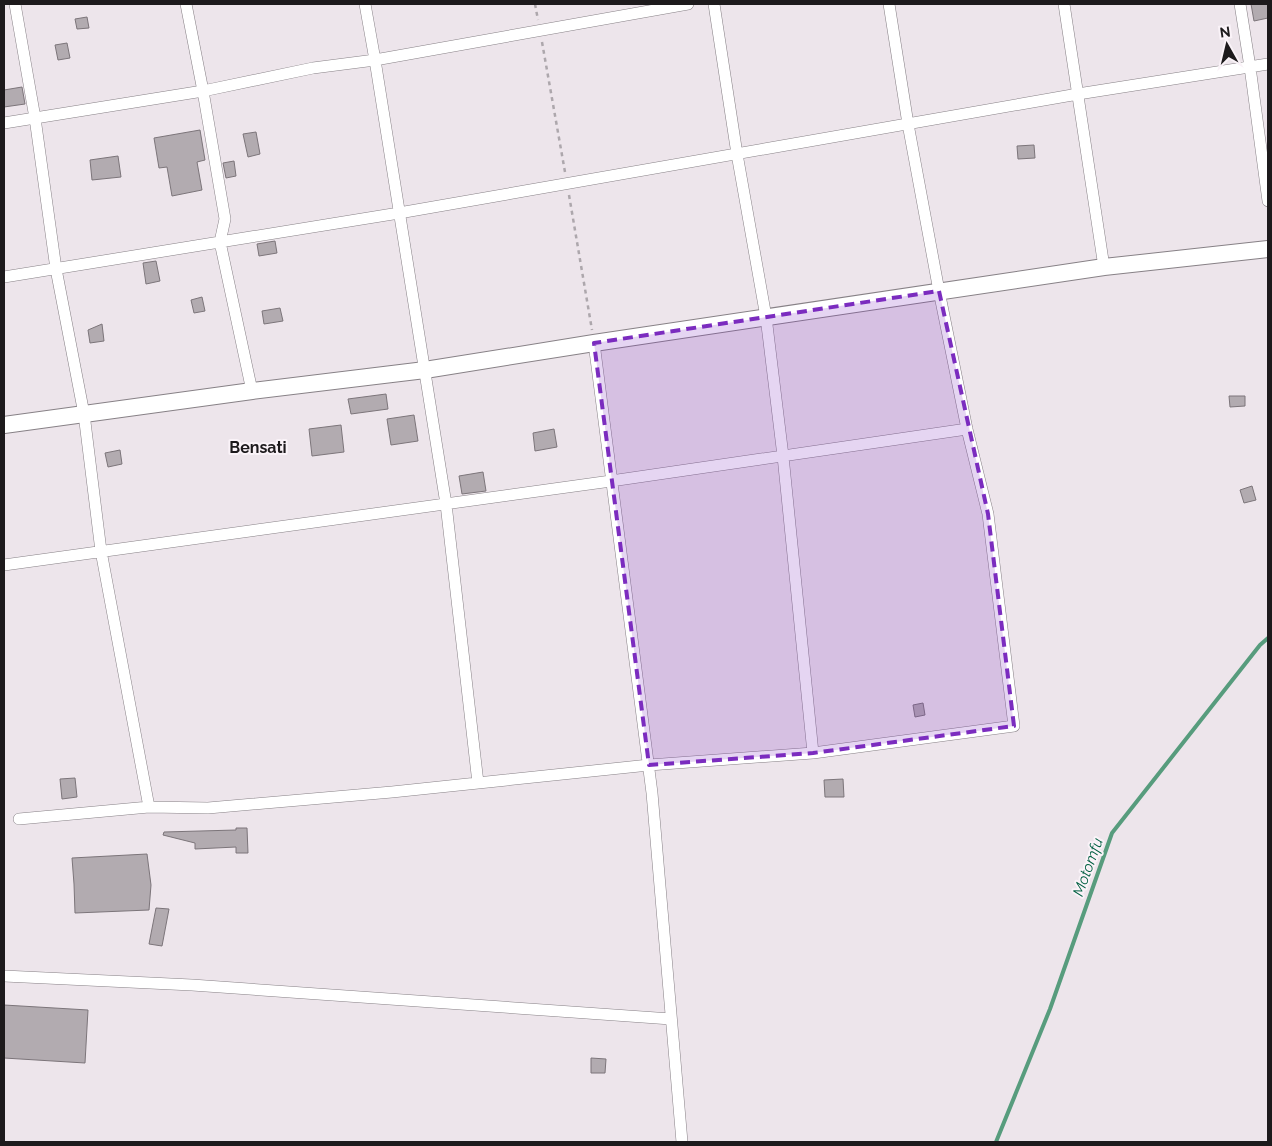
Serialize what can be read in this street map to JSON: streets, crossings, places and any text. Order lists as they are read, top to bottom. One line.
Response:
{"districts":["Bensati"],"water":["Motomfu"],"north":"top"}
